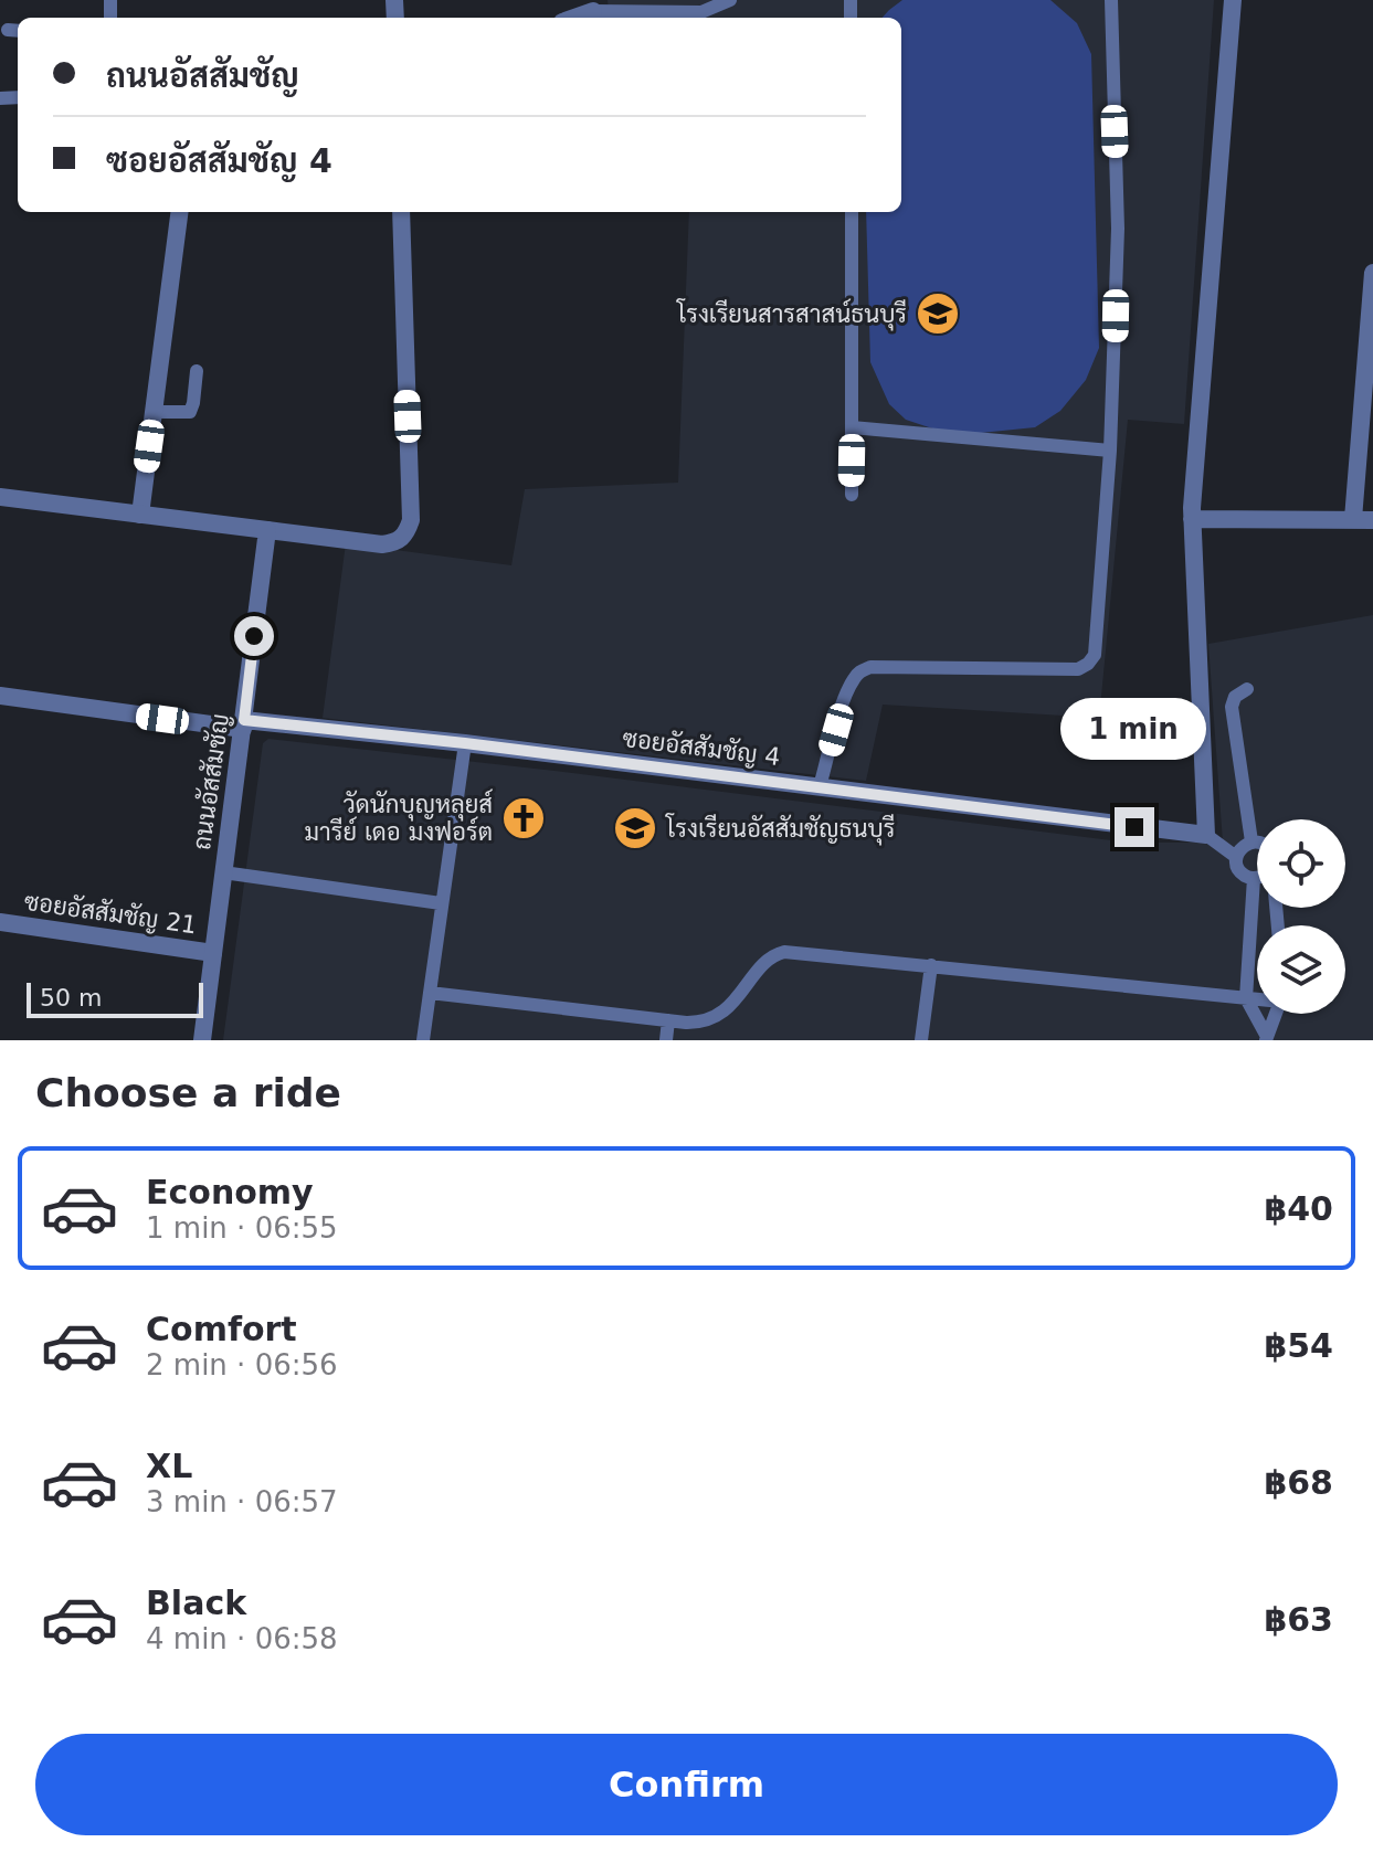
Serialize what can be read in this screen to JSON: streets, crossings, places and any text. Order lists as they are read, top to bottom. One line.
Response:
{"streets":{"street":["ซอยอัสสัมชัญ 4","ถนนอัสสัมชัญ","ซอยอัสสัมชัญ 21"]},"crossings":[["ซอยอัสสัมชัญ 4","ถนนอัสสัมชัญ"],["ถนนอัสสัมชัญ","ซอยอัสสัมชัญ 21"]],"places":{"school or university":["โรงเรียนสารสาสน์ธนบุรี","โรงเรียนอัสสัมชัญธนบุรี"],"church":["วัดนักบุญหลุยส์ มารีย์ เดอ มงฟอร์ต"]},"scale_bar":"50 m","page":{"banner":["ถนนอัสสัมชัญ","ซอยอัสสัมชัญ 4"],"bubble":"1 min","scale":"50 m","heading":"Choose a ride","list":[{"name":"Economy","note":"1 min · 06:55","value":"฿40"},{"name":"Comfort","note":"2 min · 06:56","value":"฿54"},{"name":"XL","note":"3 min · 06:57","value":"฿68"},{"name":"Black","note":"4 min · 06:58","value":"฿63"}],"buttons":"Confirm"}}
